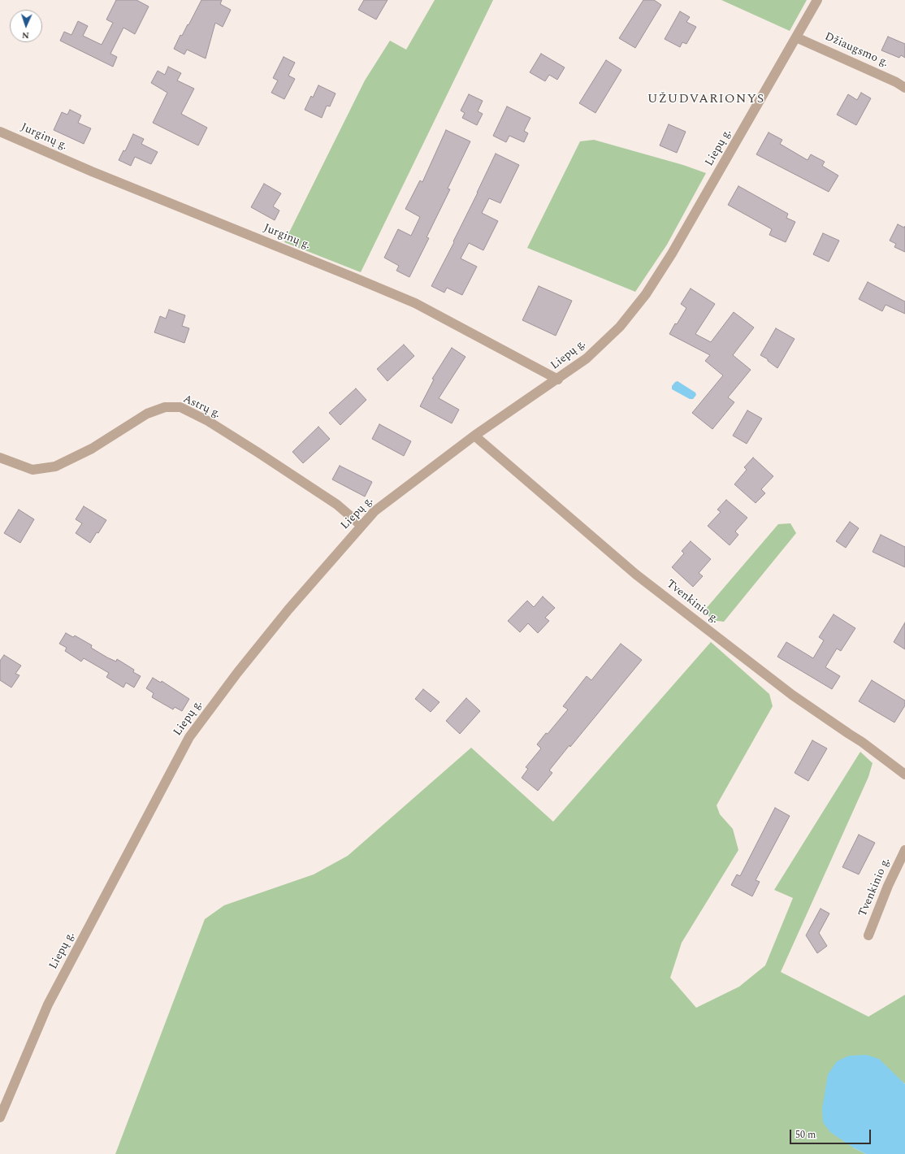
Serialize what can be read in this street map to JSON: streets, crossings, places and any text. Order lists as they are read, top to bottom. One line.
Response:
{"streets":{"street":["Džiaugsmo g.","Jurginų g.","Liepų g.","Astrų g.","Tvenkinio g."]},"crossings":[["Džiaugsmo g.","Liepų g."],["Jurginų g.","Liepų g."],["Liepų g.","Astrų g."],["Liepų g.","Tvenkinio g."]],"districts":["UŽUDVARIONYS"],"scale_bar":"50 m","north":"bottom"}
